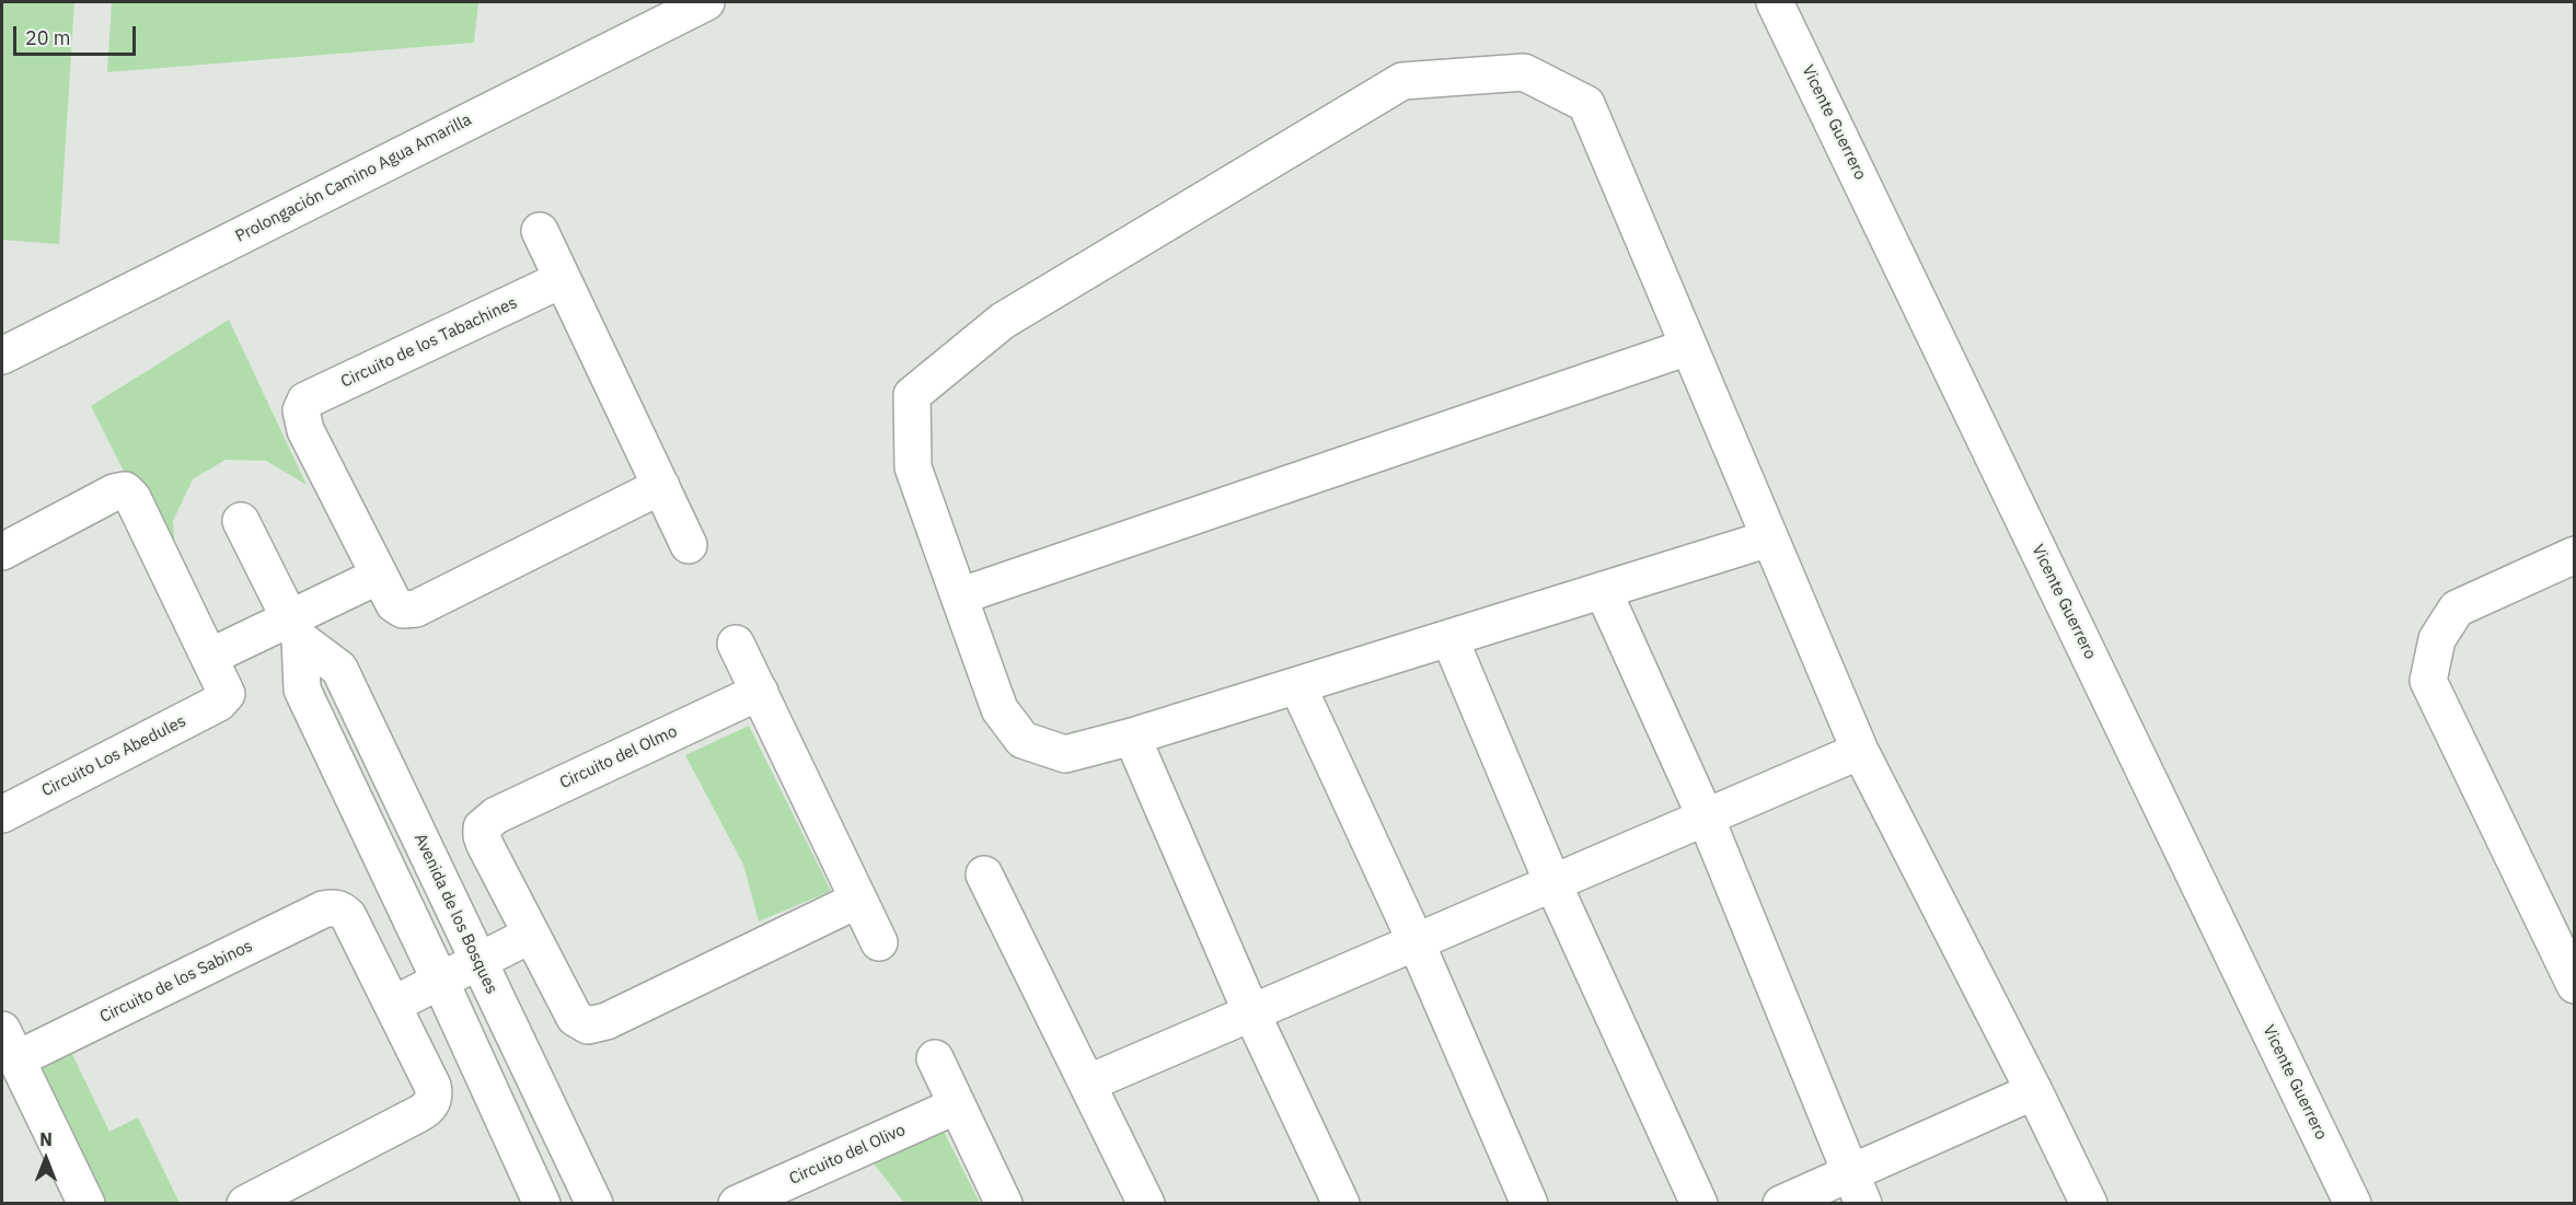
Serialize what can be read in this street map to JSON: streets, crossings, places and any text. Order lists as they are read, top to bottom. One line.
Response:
{"streets":{"street":["Vicente Guerrero","Prolongación Camino Agua Amarilla","Circuito de los Tabachines","Circuito Los Abedules","Circuito del Olmo","Avenida de los Bosques","Circuito de los Sabinos","Circuito del Olivo"]},"scale_bar":"20 m","north":"top"}
